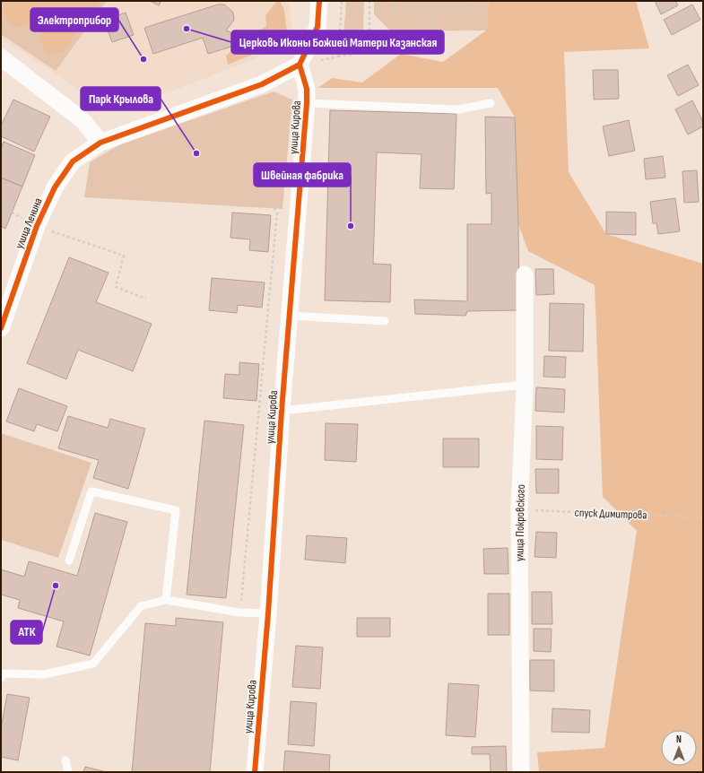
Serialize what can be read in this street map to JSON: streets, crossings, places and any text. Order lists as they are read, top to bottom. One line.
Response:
{"streets":{"street":["улица Кирова","улица Ленина","улица Покровского"],"path":["спуск Димитрова"]},"crossings":[["улица Кирова","улица Ленина"],["спуск Димитрова","улица Покровского"]],"places":["Церковь Иконы Божией Матери Казанская","Электроприбор","Парк Крылова","Швейная фабрика","АТК"],"north":"top"}
